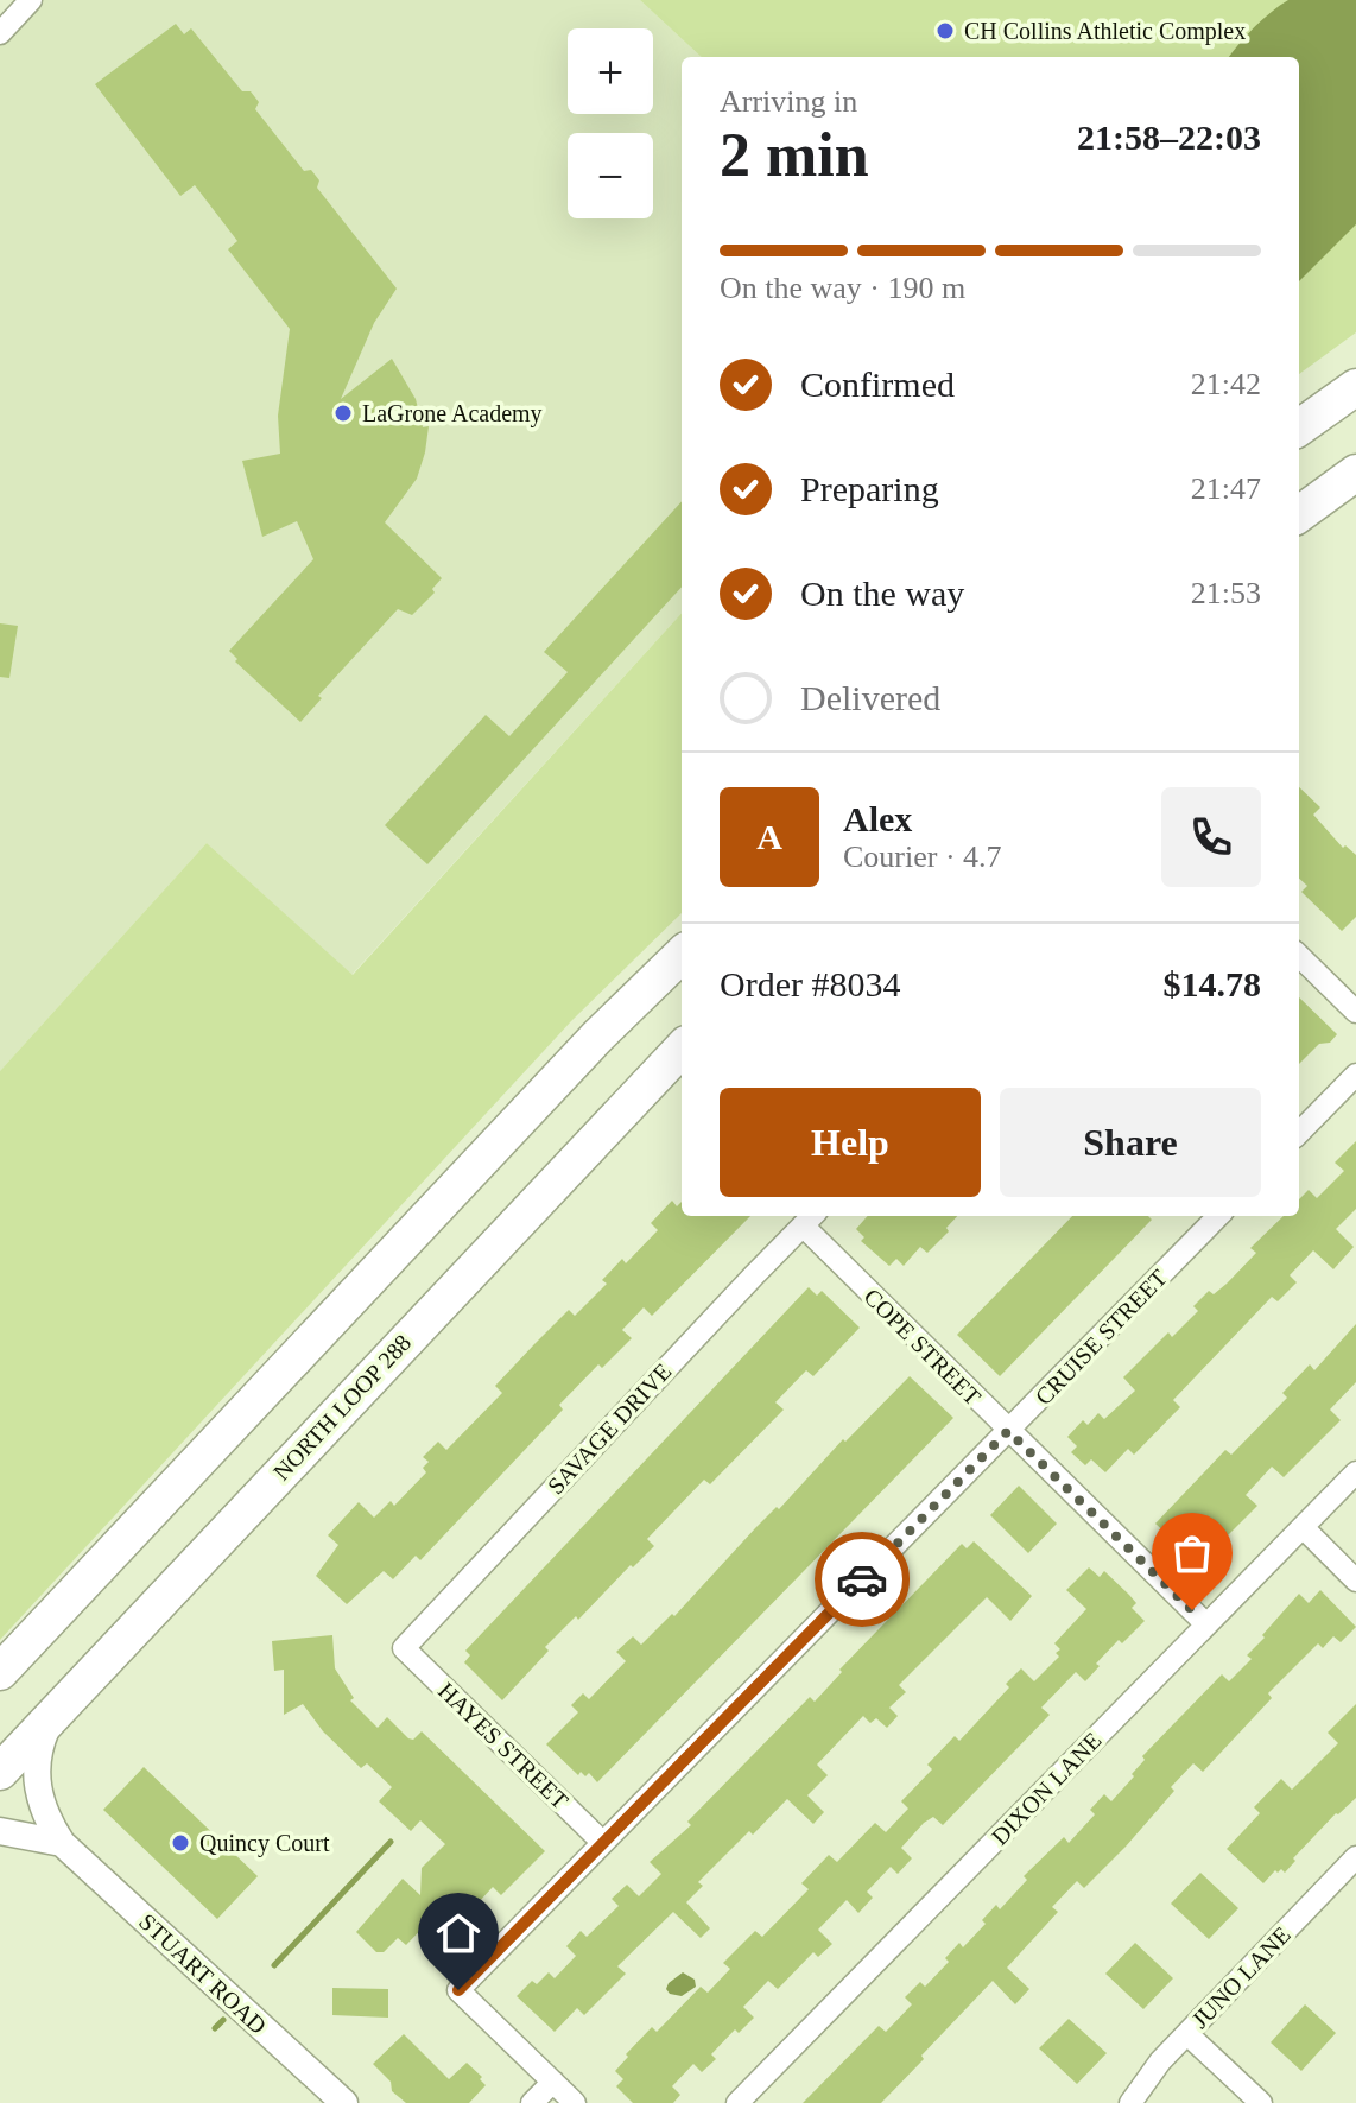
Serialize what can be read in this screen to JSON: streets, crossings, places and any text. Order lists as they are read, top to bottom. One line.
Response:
{"streets":{"highway":["NORTH LOOP 288"],"street":["CRUISE STREET","COPE STREET","SAVAGE DRIVE","HAYES STREET","DIXON LANE","STUART ROAD","JUNO LANE"]},"crossings":[["CRUISE STREET","COPE STREET"],["CRUISE STREET","HAYES STREET"],["COPE STREET","SAVAGE DRIVE"],["COPE STREET","DIXON LANE"],["NORTH LOOP 288","STUART ROAD"],["SAVAGE DRIVE","HAYES STREET"]],"places":["CH Collins Athletic Complex","LaGrone Academy","Quincy Court"],"page":{"map_buttons":["+","−"],"heading":["2 min","Arriving in","21:58–22:03"],"panel":["Alex","Courier · 4.7","Order #8034","$14.78"],"bar":"On the way · 190 m","list":[["Confirmed","21:42"],["Preparing","21:47"],["On the way","21:53"],"Delivered"],"round":"A","buttons":["Help","Share"]}}
